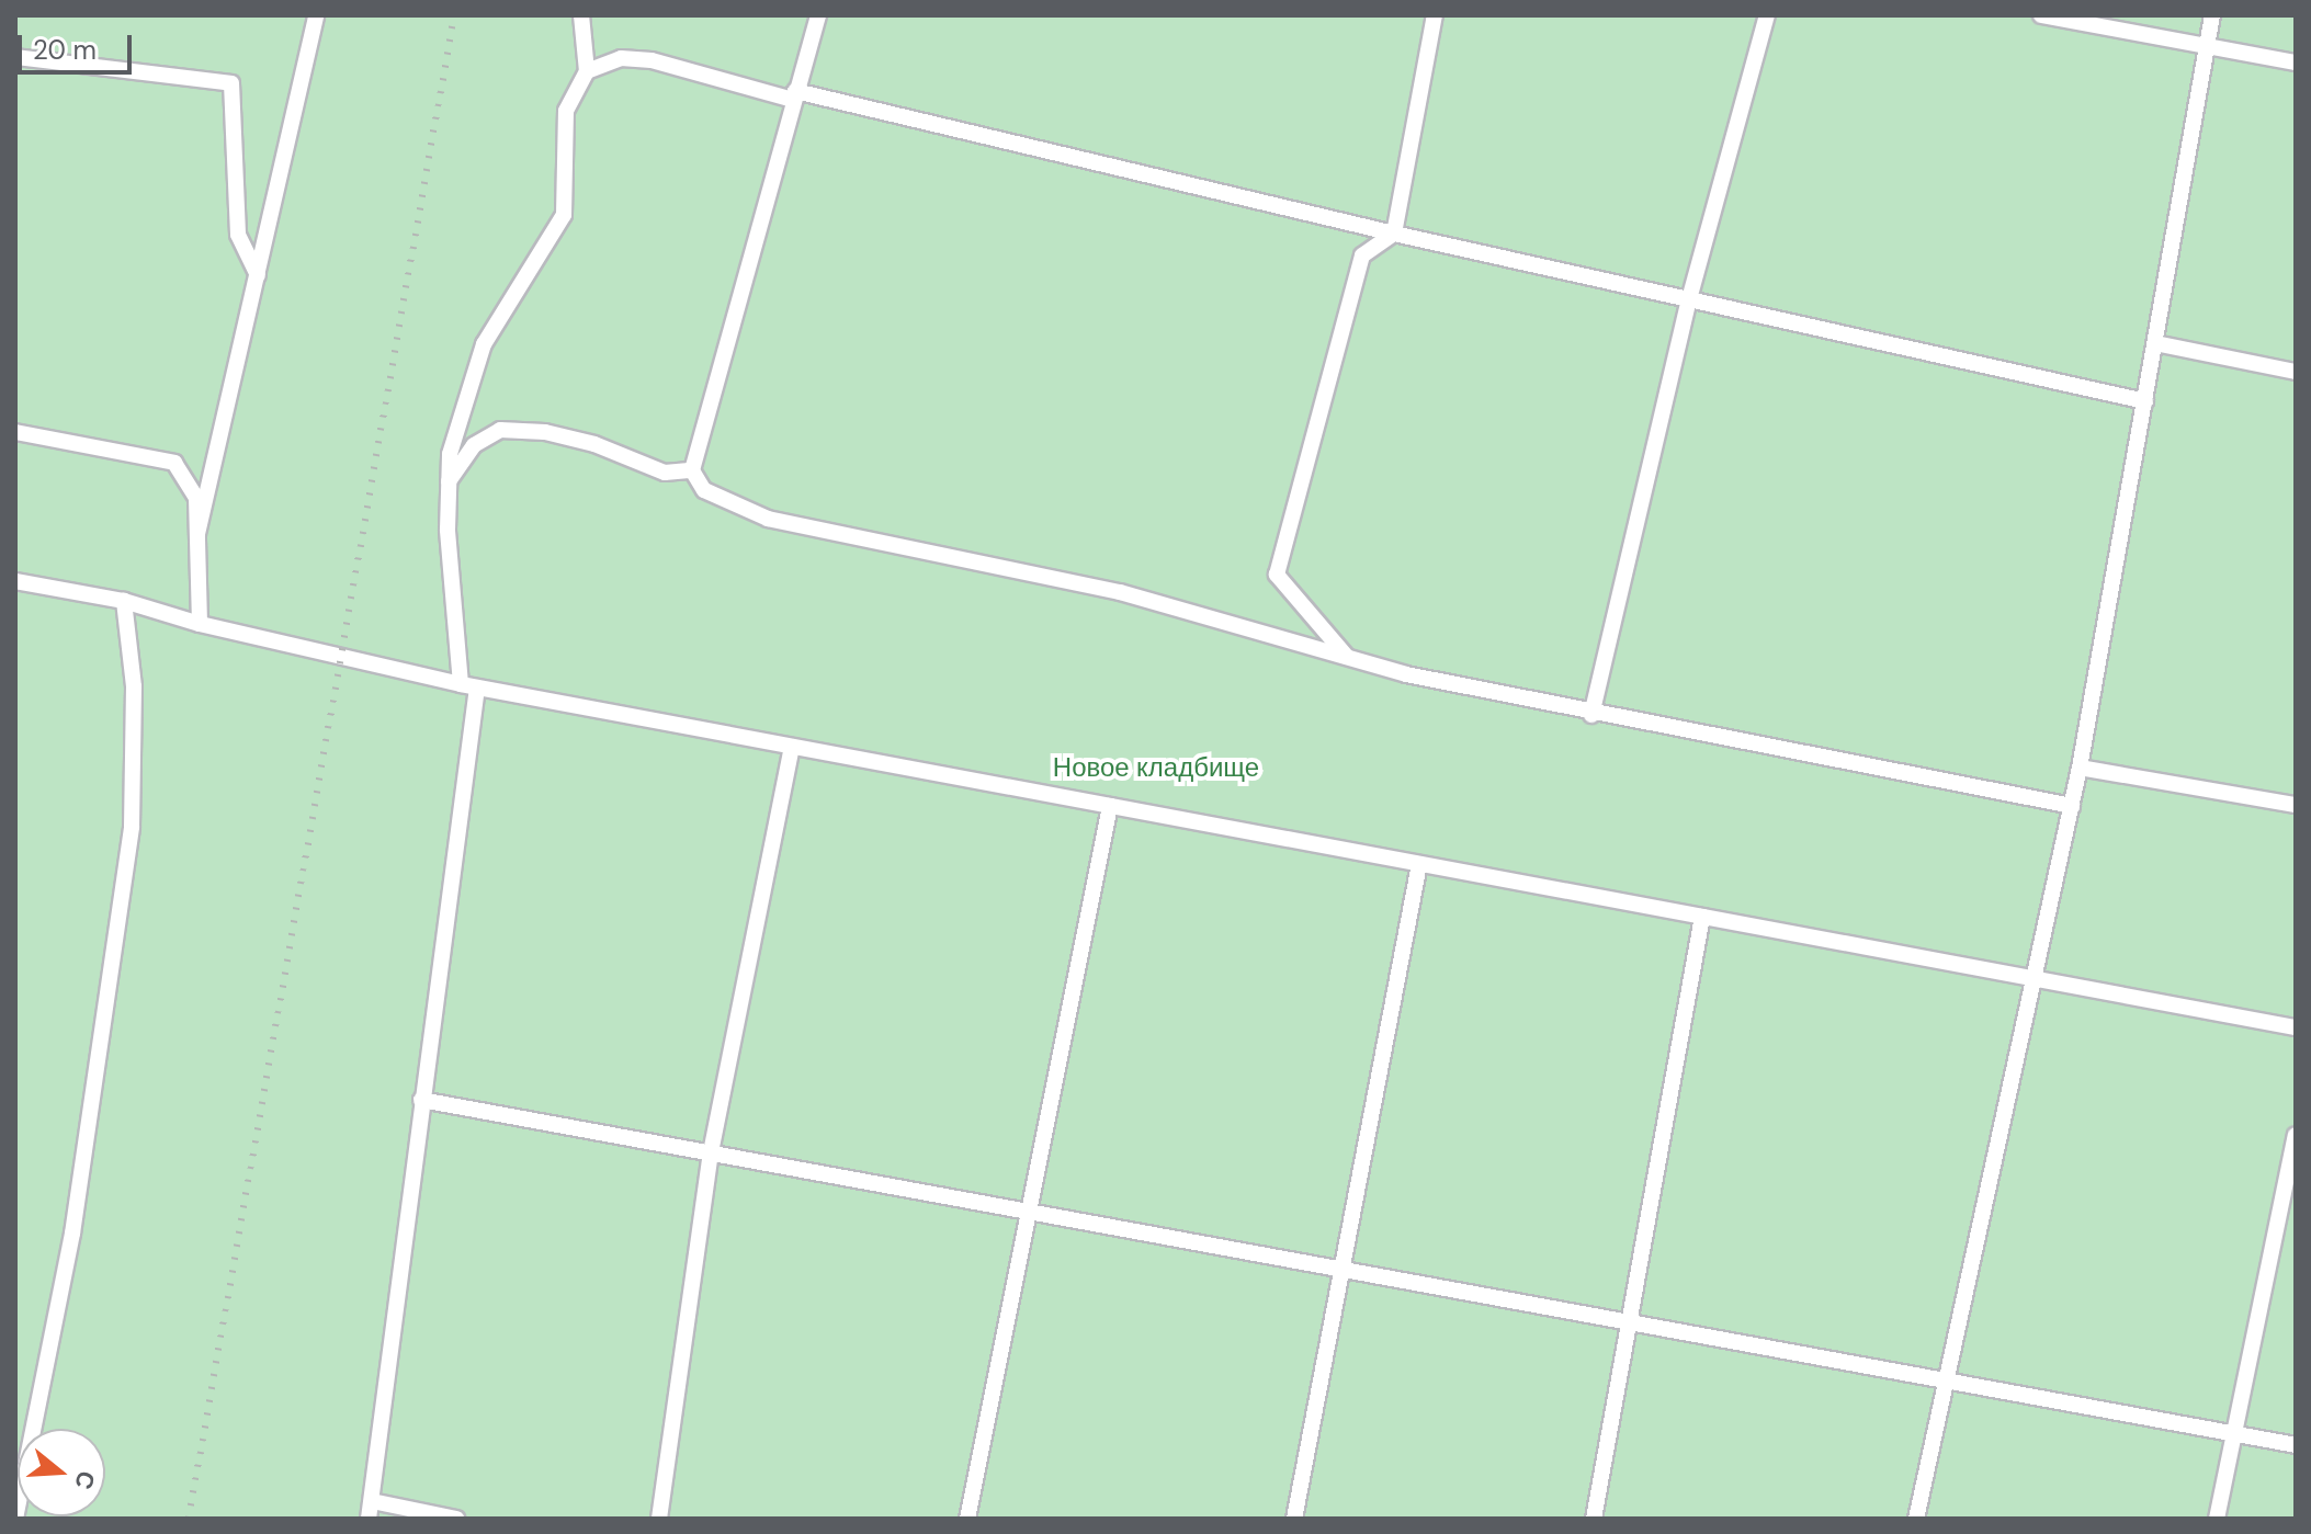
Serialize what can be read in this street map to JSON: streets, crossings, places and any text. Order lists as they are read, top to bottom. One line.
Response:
{"parks":["Новое кладбище"],"scale_bar":"20 m","north":"right"}
